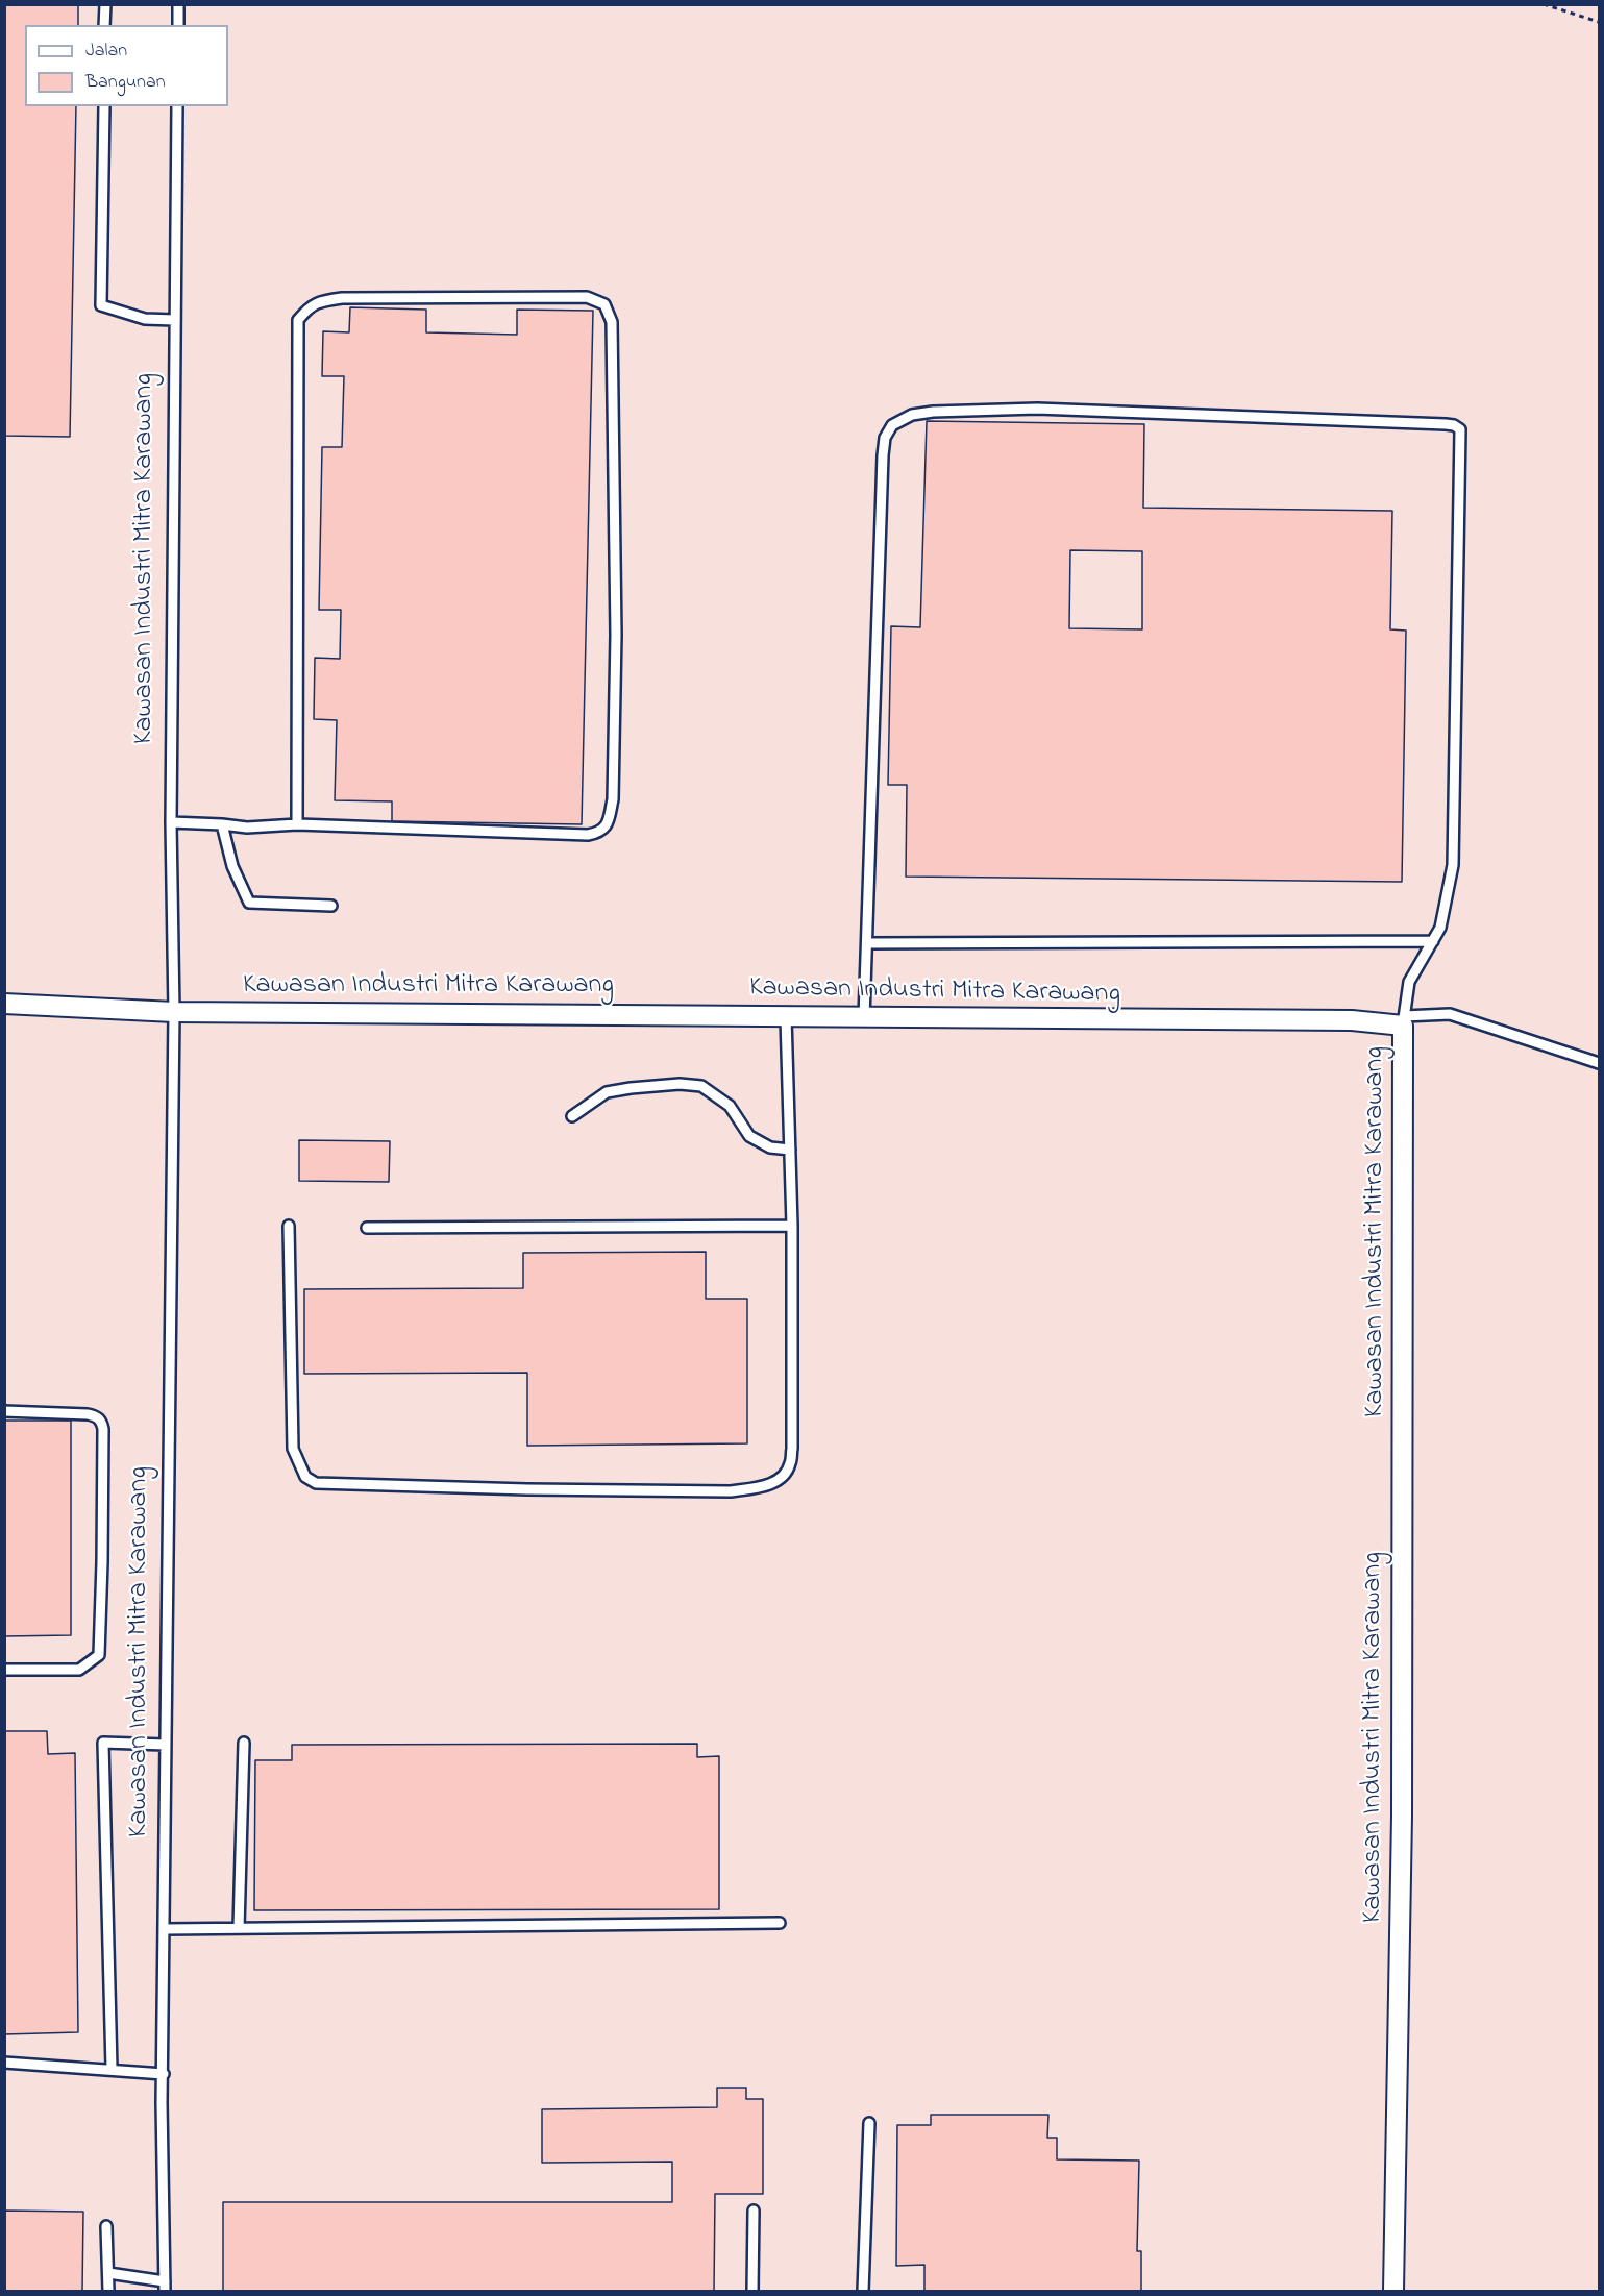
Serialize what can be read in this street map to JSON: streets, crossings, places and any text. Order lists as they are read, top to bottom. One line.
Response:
{"streets":{"street":["Kawasan Industri Mitra Karawang"]},"legend":["Jalan","Bangunan"]}
